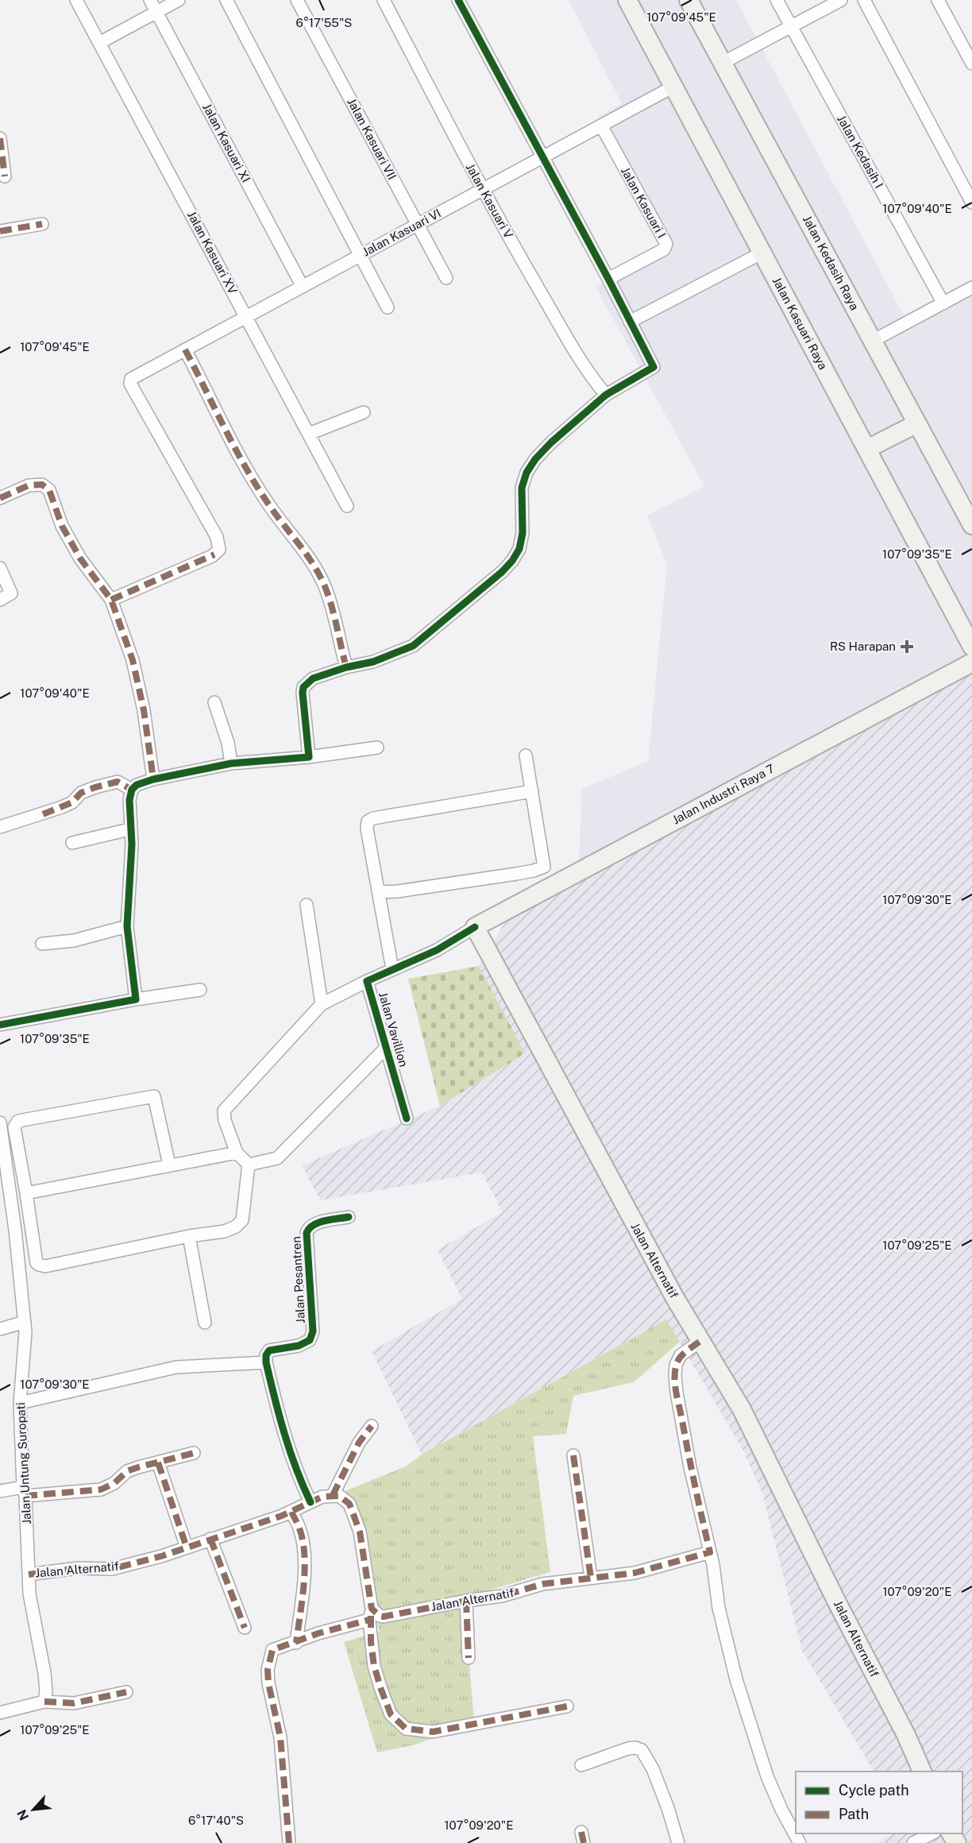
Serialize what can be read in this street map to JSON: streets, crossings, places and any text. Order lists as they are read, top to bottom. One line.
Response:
{"streets":{"street":["Jalan Kasuari VII","Jalan Kasuari XI","Jalan Kedasih I","Jalan Kasuari V","Jalan Kasuari I","Jalan Kasuari VI","Jalan Kasuari XV","Jalan Kedasih Raya","Jalan Kasuari Raya","Jalan Industri Raya 7","Jalan Vavillion","Jalan Alternatif","Jalan Pesantren","Jalan Untung Suropati"]},"crossings":[["Jalan Kasuari VII","Jalan Kasuari VI"],["Jalan Kasuari XI","Jalan Kasuari VI"],["Jalan Kasuari V","Jalan Kasuari VI"],["Jalan Kasuari I","Jalan Kasuari VI"],["Jalan Kasuari VI","Jalan Kasuari XV"],["Jalan Kasuari VI","Jalan Kasuari Raya"],["Jalan Industri Raya 7","Jalan Vavillion"],["Jalan Industri Raya 7","Jalan Alternatif"],["Jalan Vavillion","Jalan Alternatif"],["Jalan Alternatif","Jalan Untung Suropati"]],"places":{"health":["RS Harapan"]},"legend":["Cycle path","Path"],"north":"bottom left","coordinates":["107°09'45\"E","6°17'55\"S","107°09'40\"E","107°09'35\"E","107°09'30\"E","107°09'25\"E","107°09'20\"E","6°17'40\"S"]}
